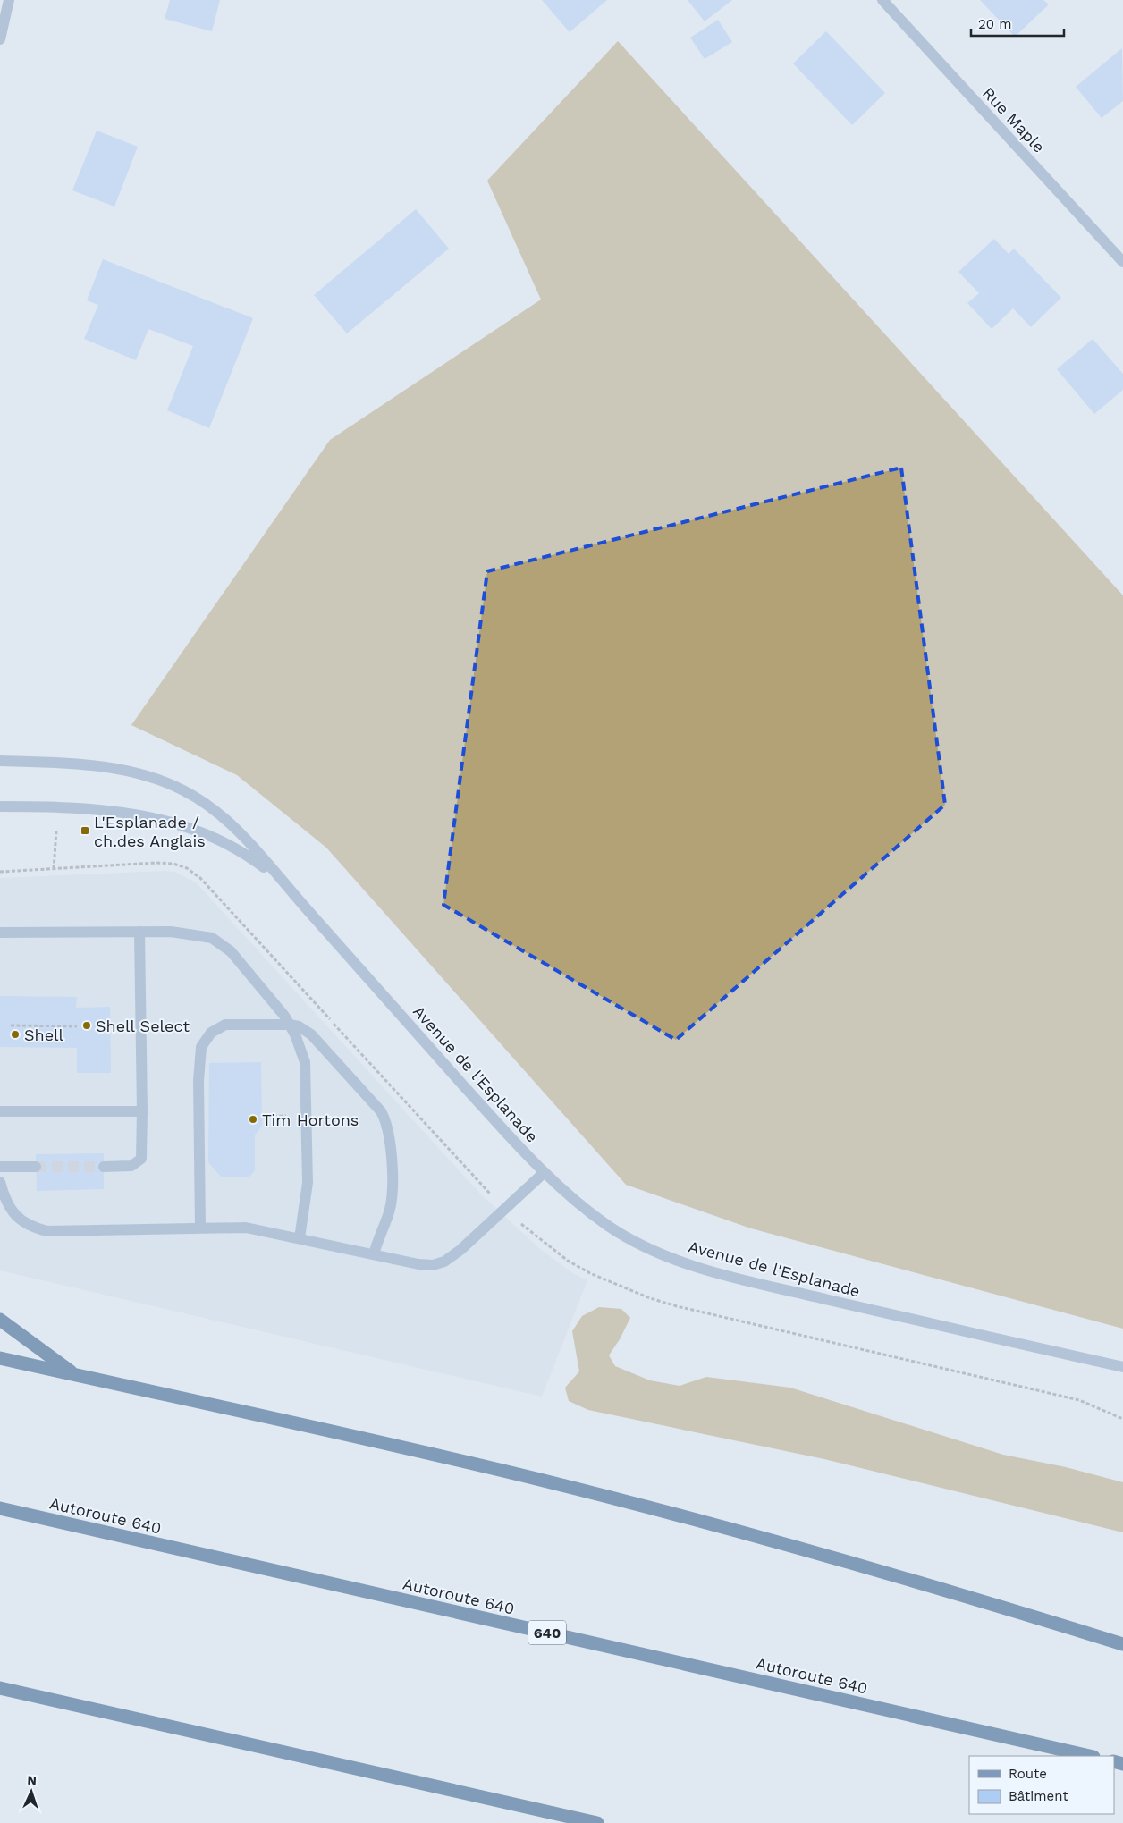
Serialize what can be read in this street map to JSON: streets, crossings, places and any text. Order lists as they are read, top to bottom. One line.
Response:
{"streets":{"highway":["Autoroute 640","640"],"street":["Rue Maple","Avenue de l'Esplanade"]},"places":{"transit":["L'Esplanade / ch.des Anglais"],"other":["Shell Select","Shell","Tim Hortons"]},"legend":["Route","Bâtiment"],"scale_bar":"20 m","north":"top"}
